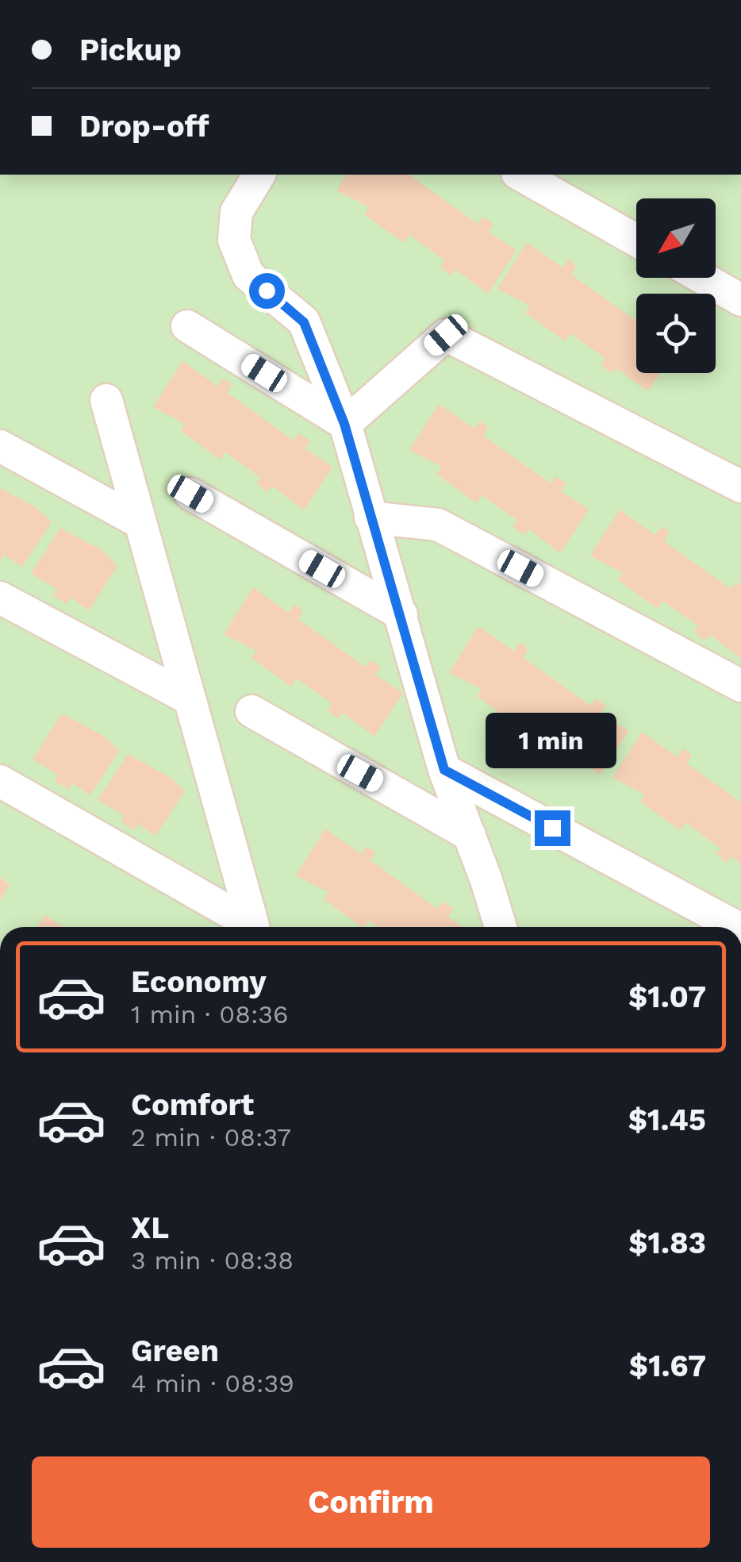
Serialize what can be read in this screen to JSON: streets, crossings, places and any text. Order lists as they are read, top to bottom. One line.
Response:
{"north":"bottom left","page":{"banner":["Pickup","Drop-off"],"bubble":"1 min","list":[{"name":"Economy","note":"1 min · 08:36","value":"$1.07"},{"name":"Comfort","note":"2 min · 08:37","value":"$1.45"},{"name":"XL","note":"3 min · 08:38","value":"$1.83"},{"name":"Green","note":"4 min · 08:39","value":"$1.67"}],"buttons":"Confirm"}}
